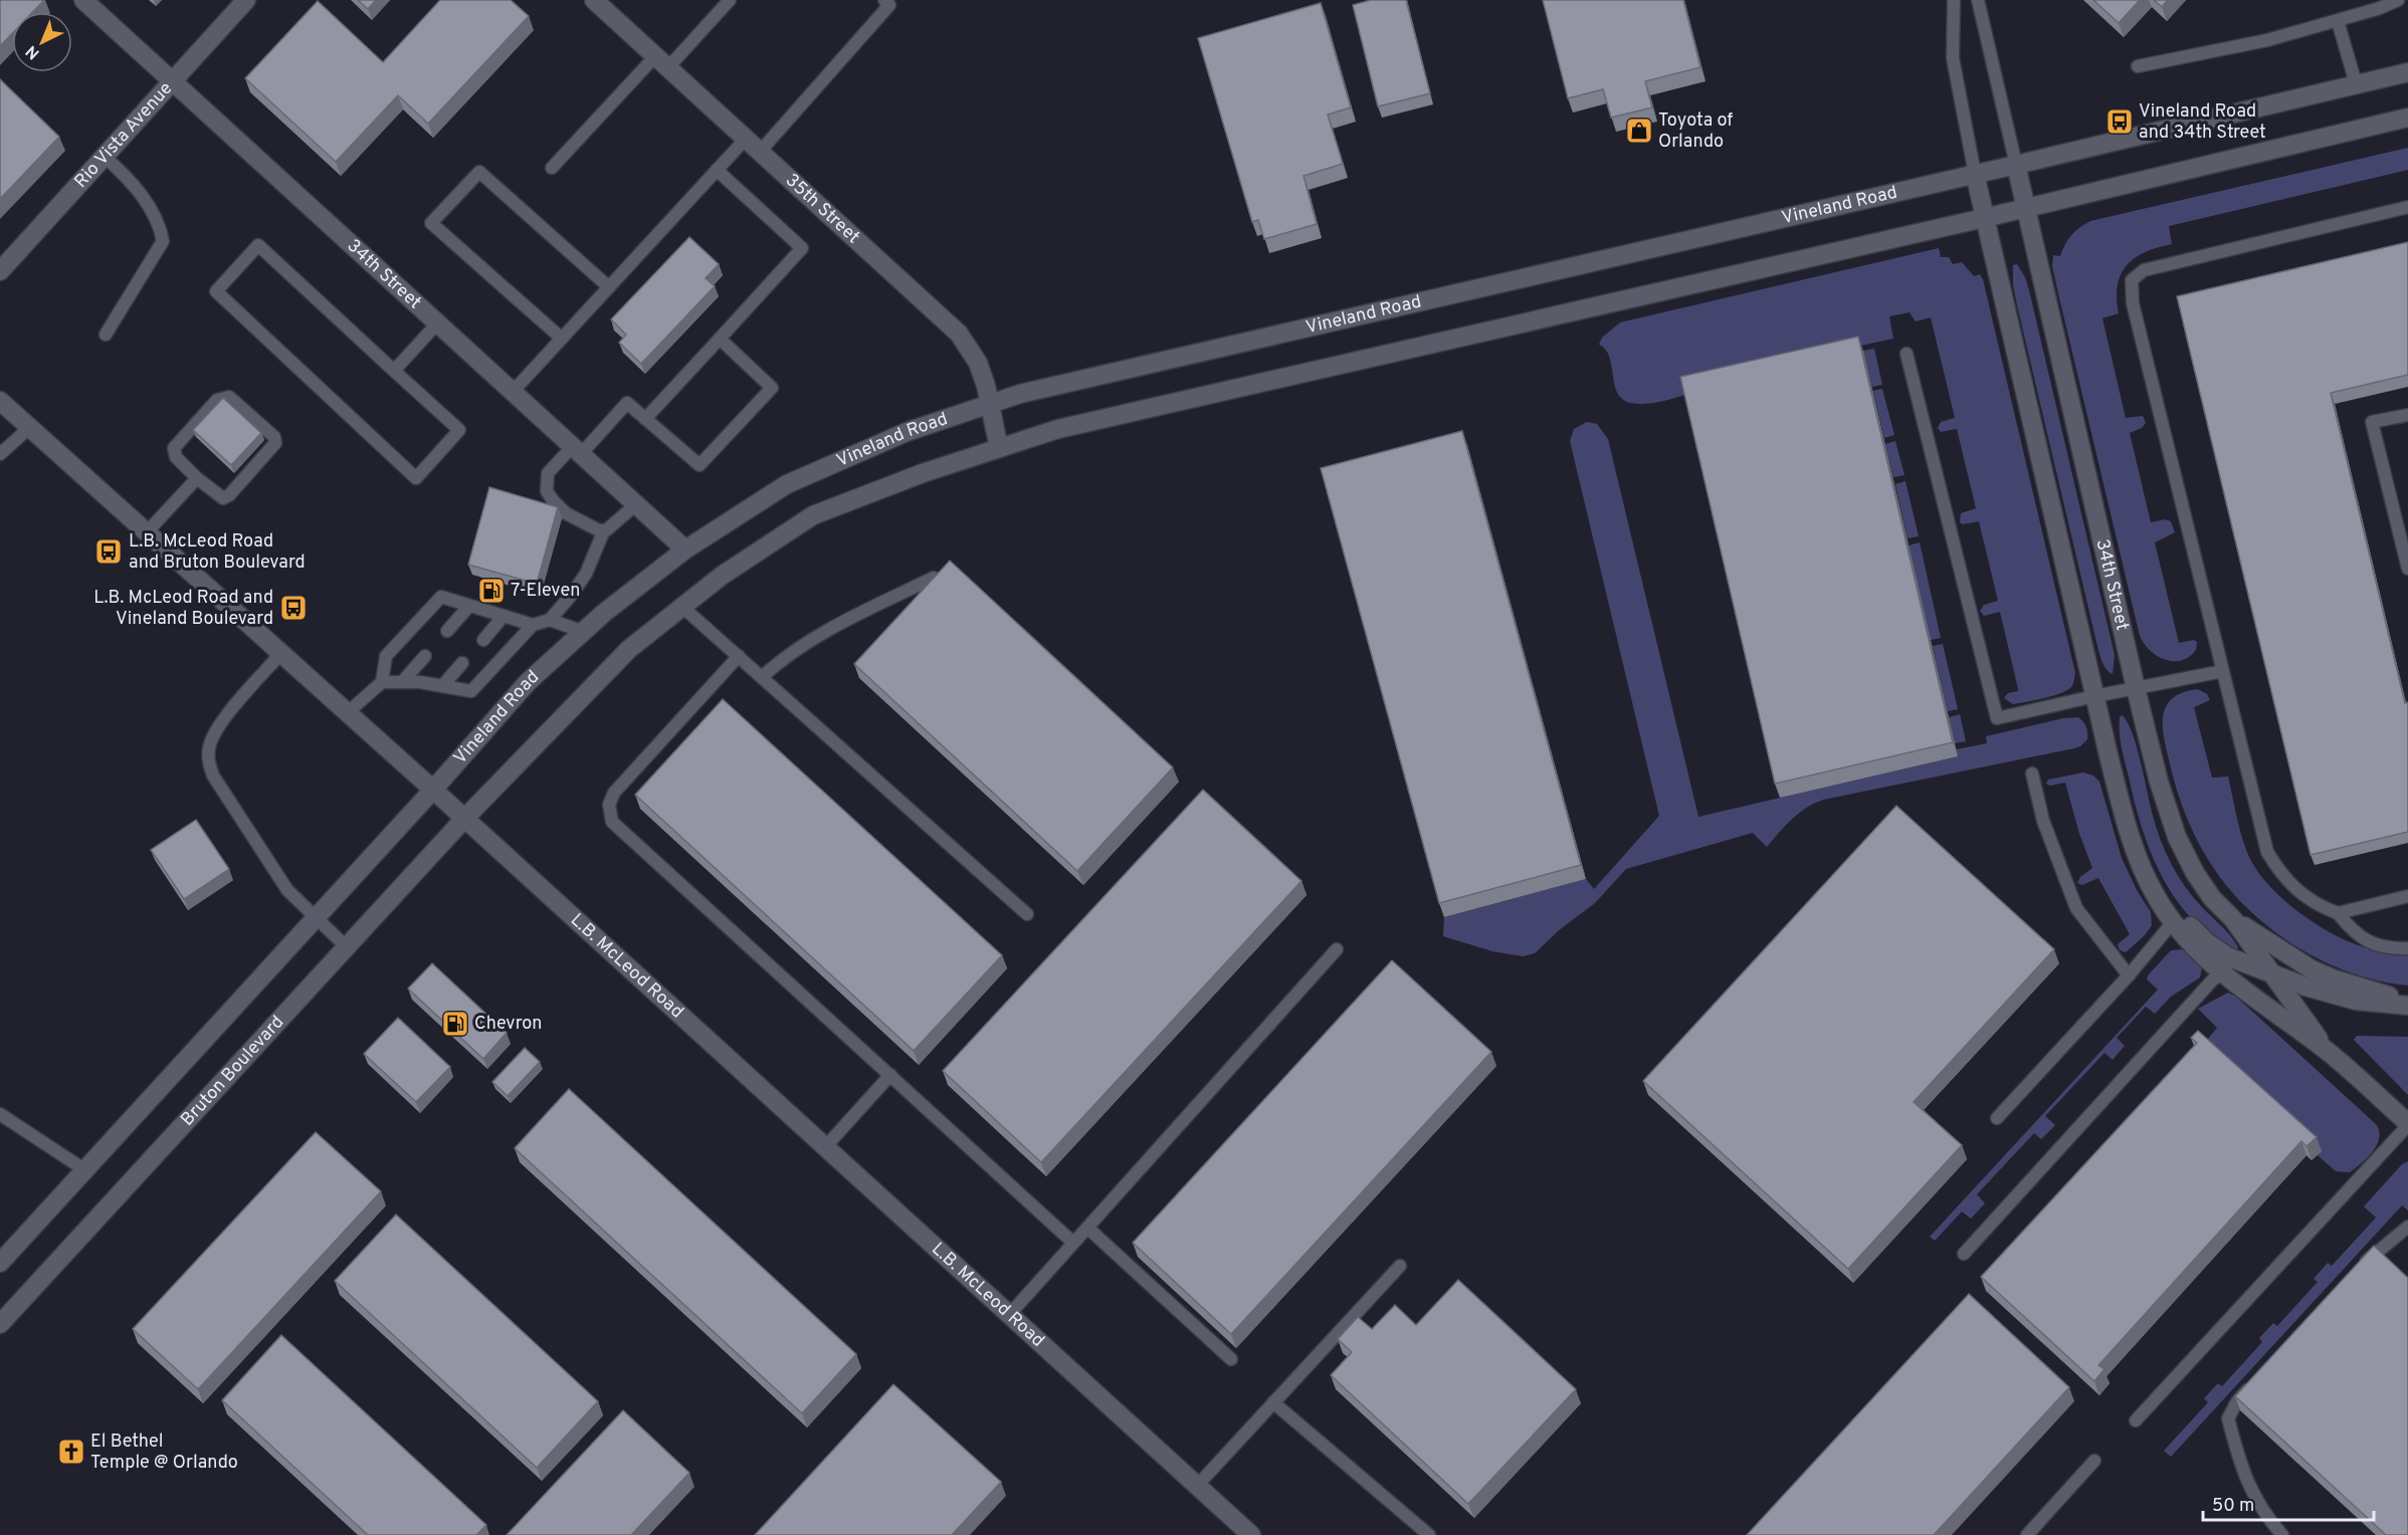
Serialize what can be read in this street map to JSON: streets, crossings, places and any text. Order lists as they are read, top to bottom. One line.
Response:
{"streets":{"street":["Rio Vista Avenue","Vineland Road","35th Street","34th Street","L.B. McLeod Road","Bruton Boulevard"]},"crossings":[["Rio Vista Avenue","34th Street"],["Vineland Road","35th Street"],["Vineland Road","34th Street"],["Vineland Road","L.B. McLeod Road"],["L.B. McLeod Road","Bruton Boulevard"]],"places":{"bus stop":["Vineland Road and 34th Street","L.B. McLeod Road and Bruton Boulevard","L.B. McLeod Road and Vineland Boulevard"],"shop":["Toyota of Orlando"],"fuel station":["7-Eleven","Chevron"],"church":["El Bethel Temple @ Orlando"]},"scale_bar":"50 m","north":"bottom left"}
